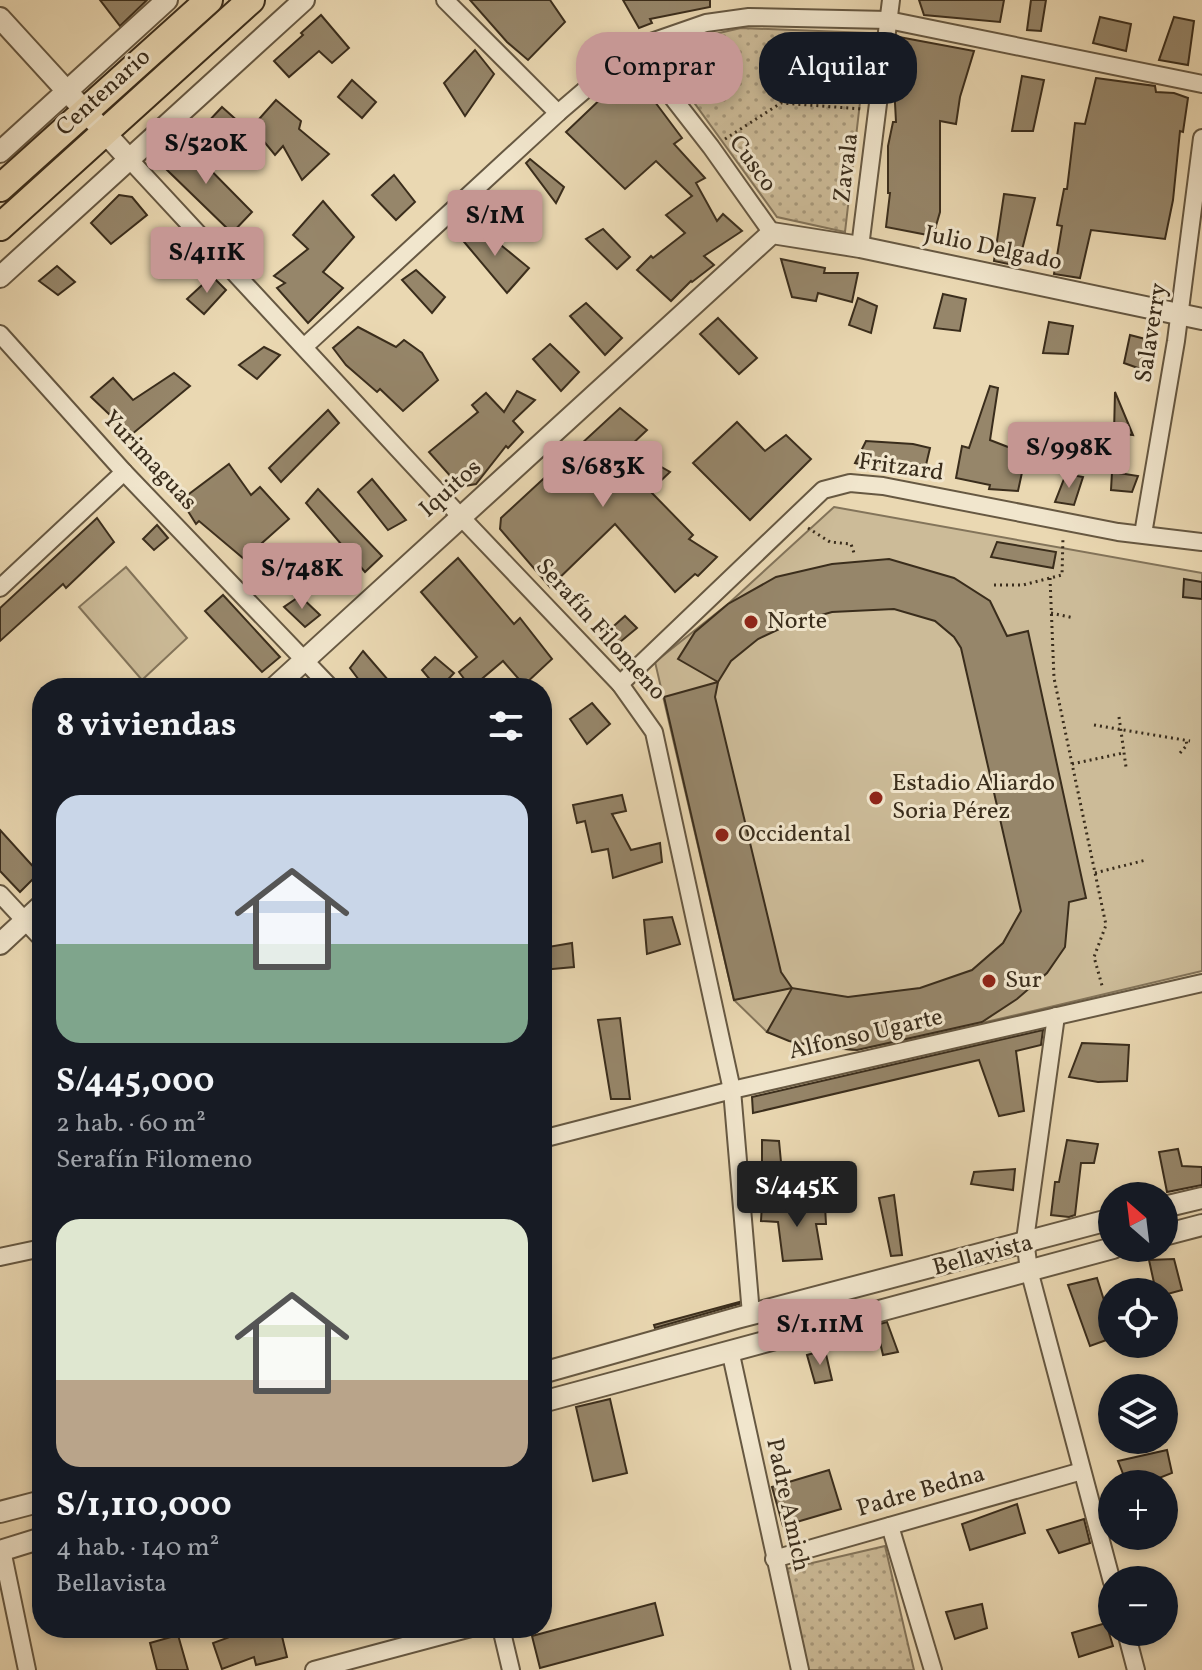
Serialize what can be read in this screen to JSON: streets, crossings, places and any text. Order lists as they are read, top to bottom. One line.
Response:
{"streets":{"highway":["Centenario"],"street":["Cusco","Zavala","Julio Delgado","Salaverry","Yurimaguas","Fritzard","Iquitos","Serafín Filomeno","Alfonso Ugarte","Bellavista","Padre Bedna","Padre Amich"]},"crossings":[["Centenario","Serafín Filomeno"],["Cusco","Julio Delgado"],["Cusco","Iquitos"],["Zavala","Julio Delgado"],["Julio Delgado","Salaverry"],["Julio Delgado","Iquitos"],["Salaverry","Fritzard"],["Yurimaguas","Iquitos"],["Fritzard","Serafín Filomeno"],["Iquitos","Serafín Filomeno"],["Serafín Filomeno","Alfonso Ugarte"],["Serafín Filomeno","Bellavista"],["Bellavista","Padre Amich"],["Padre Bedna","Padre Amich"]],"places":["Norte","Estadio Aliardo Soria Pérez","Occidental","Sur"],"north":"top left","page":{"chip":["Comprar","Alquilar"],"price":["S/520K","S/1M","S/411K","S/998K","S/683K","S/748K","S/445K","S/1.11M"],"heading":"8 viviendas","list":[{"name":"S/445,000","note":"2 hab. · 60 m² · Serafín Filomeno"},{"name":"S/1,110,000","note":"4 hab. · 140 m² · Bellavista"}],"map_buttons":["+","−"]}}
